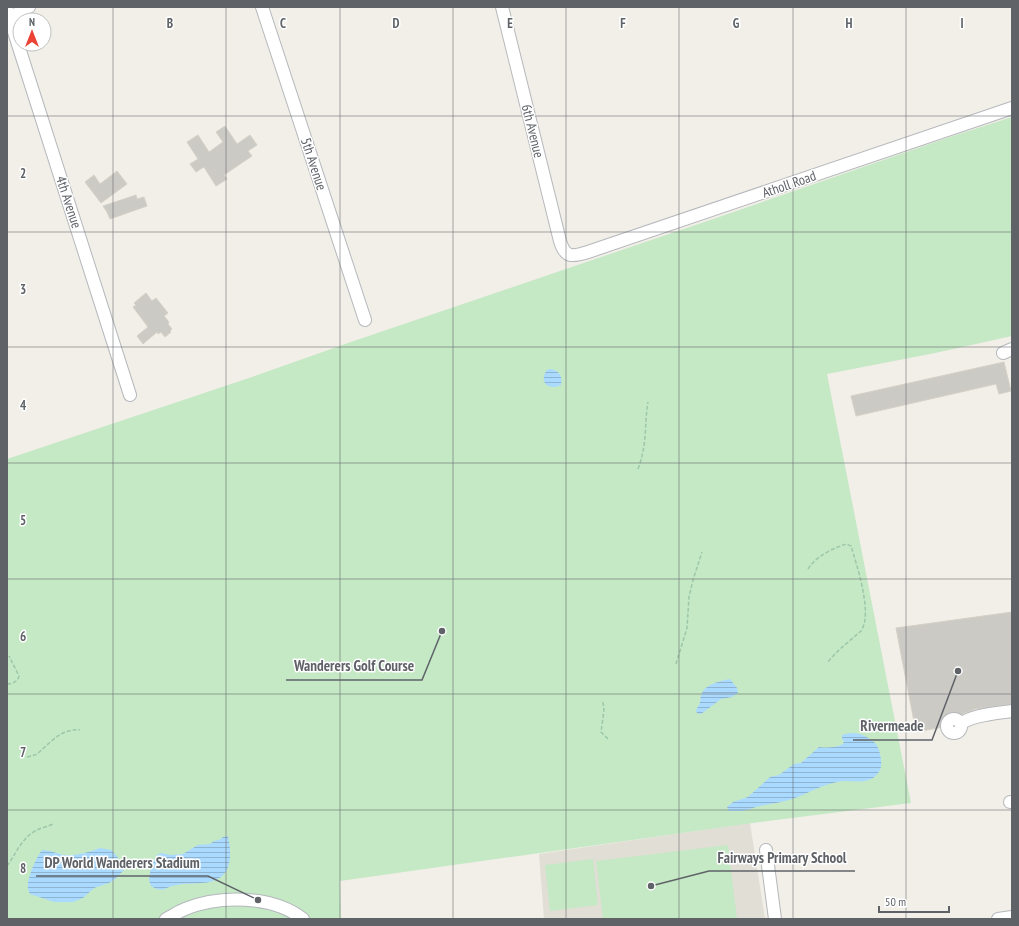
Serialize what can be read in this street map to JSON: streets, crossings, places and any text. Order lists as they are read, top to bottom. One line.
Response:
{"streets":{"street":["6th Avenue","5th Avenue","Atholl Road","4th Avenue"]},"crossings":[["6th Avenue","Atholl Road"]],"places":["Wanderers Golf Course","Rivermeade","Fairways Primary School","DP World Wanderers Stadium"],"scale_bar":"50 m","north":"top","grid":{"columns":["B","C","D","E","F","G","H","I"],"rows":["2","3","4","5","6","7","8"]}}
